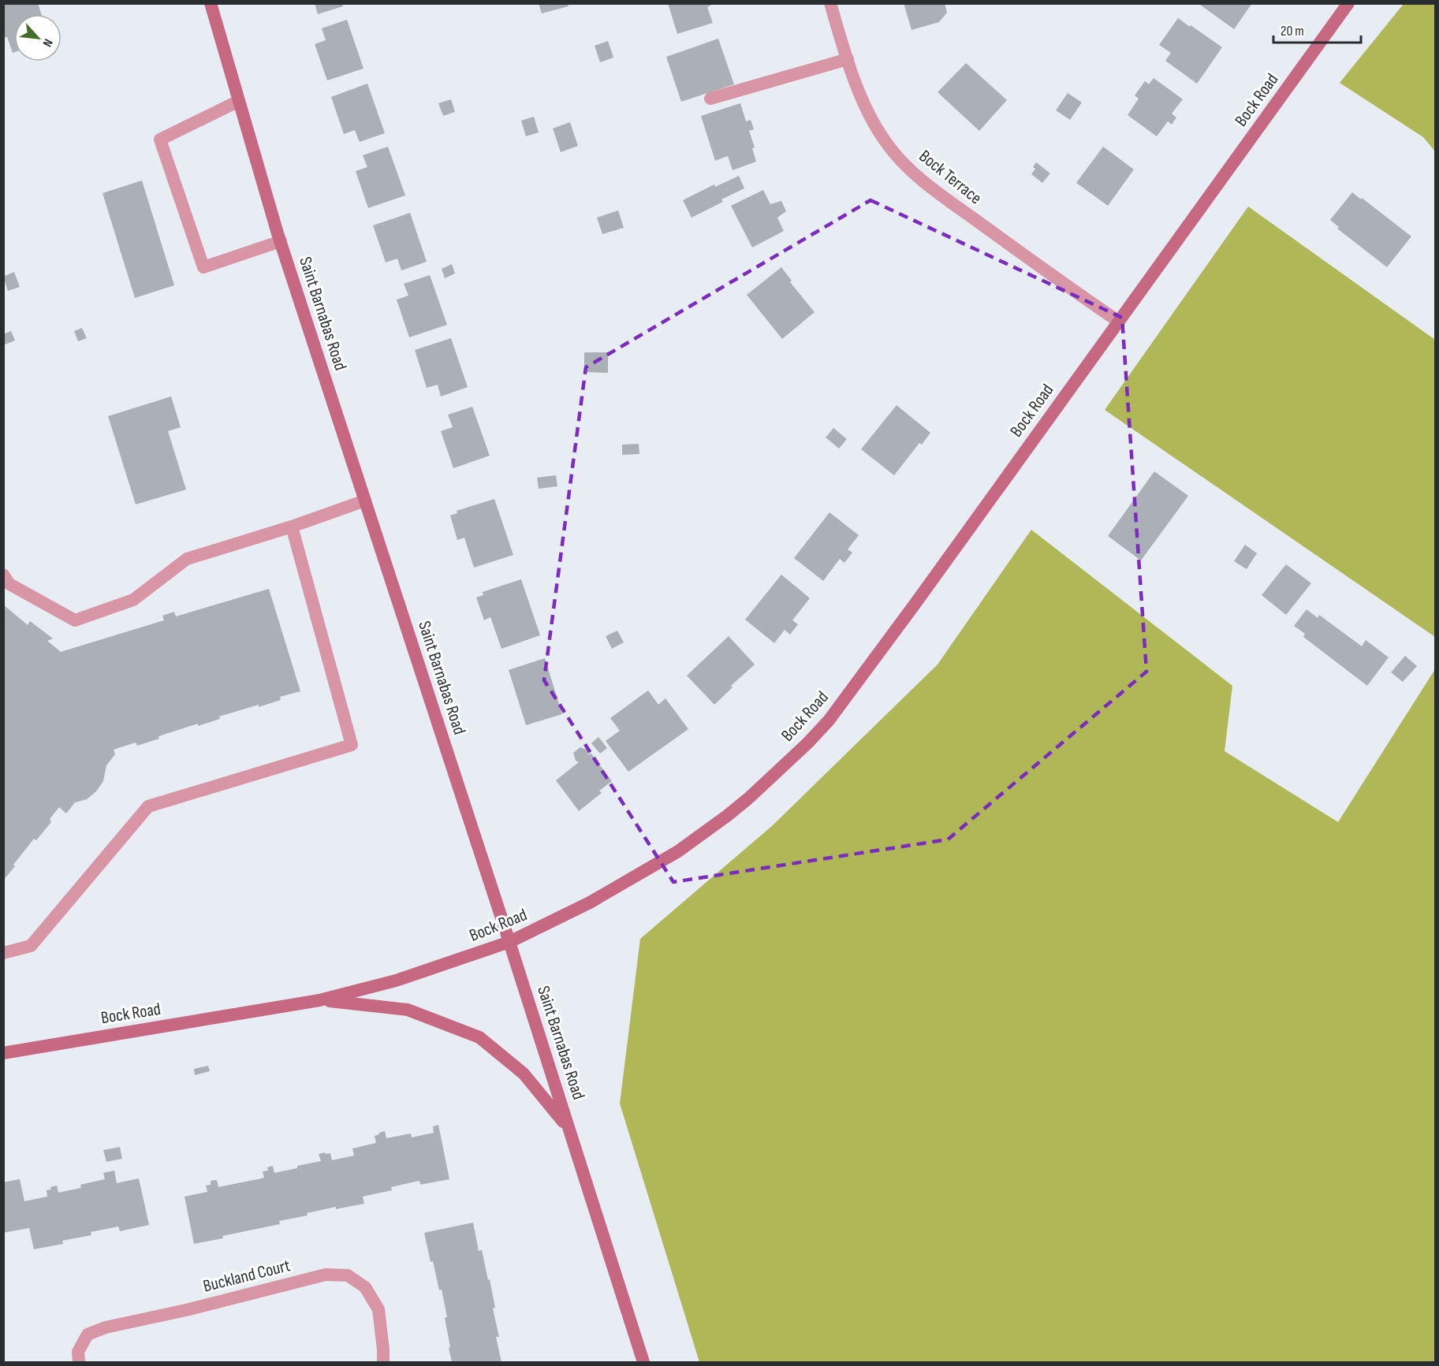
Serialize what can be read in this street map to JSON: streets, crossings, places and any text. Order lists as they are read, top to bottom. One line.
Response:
{"streets":{"main road":["Bock Road","Saint Barnabas Road"],"street":["Bock Terrace","Buckland Court"]},"crossings":[["Bock Road","Bock Terrace"],["Bock Road","Saint Barnabas Road"]],"scale_bar":"20 m","north":"bottom right"}
